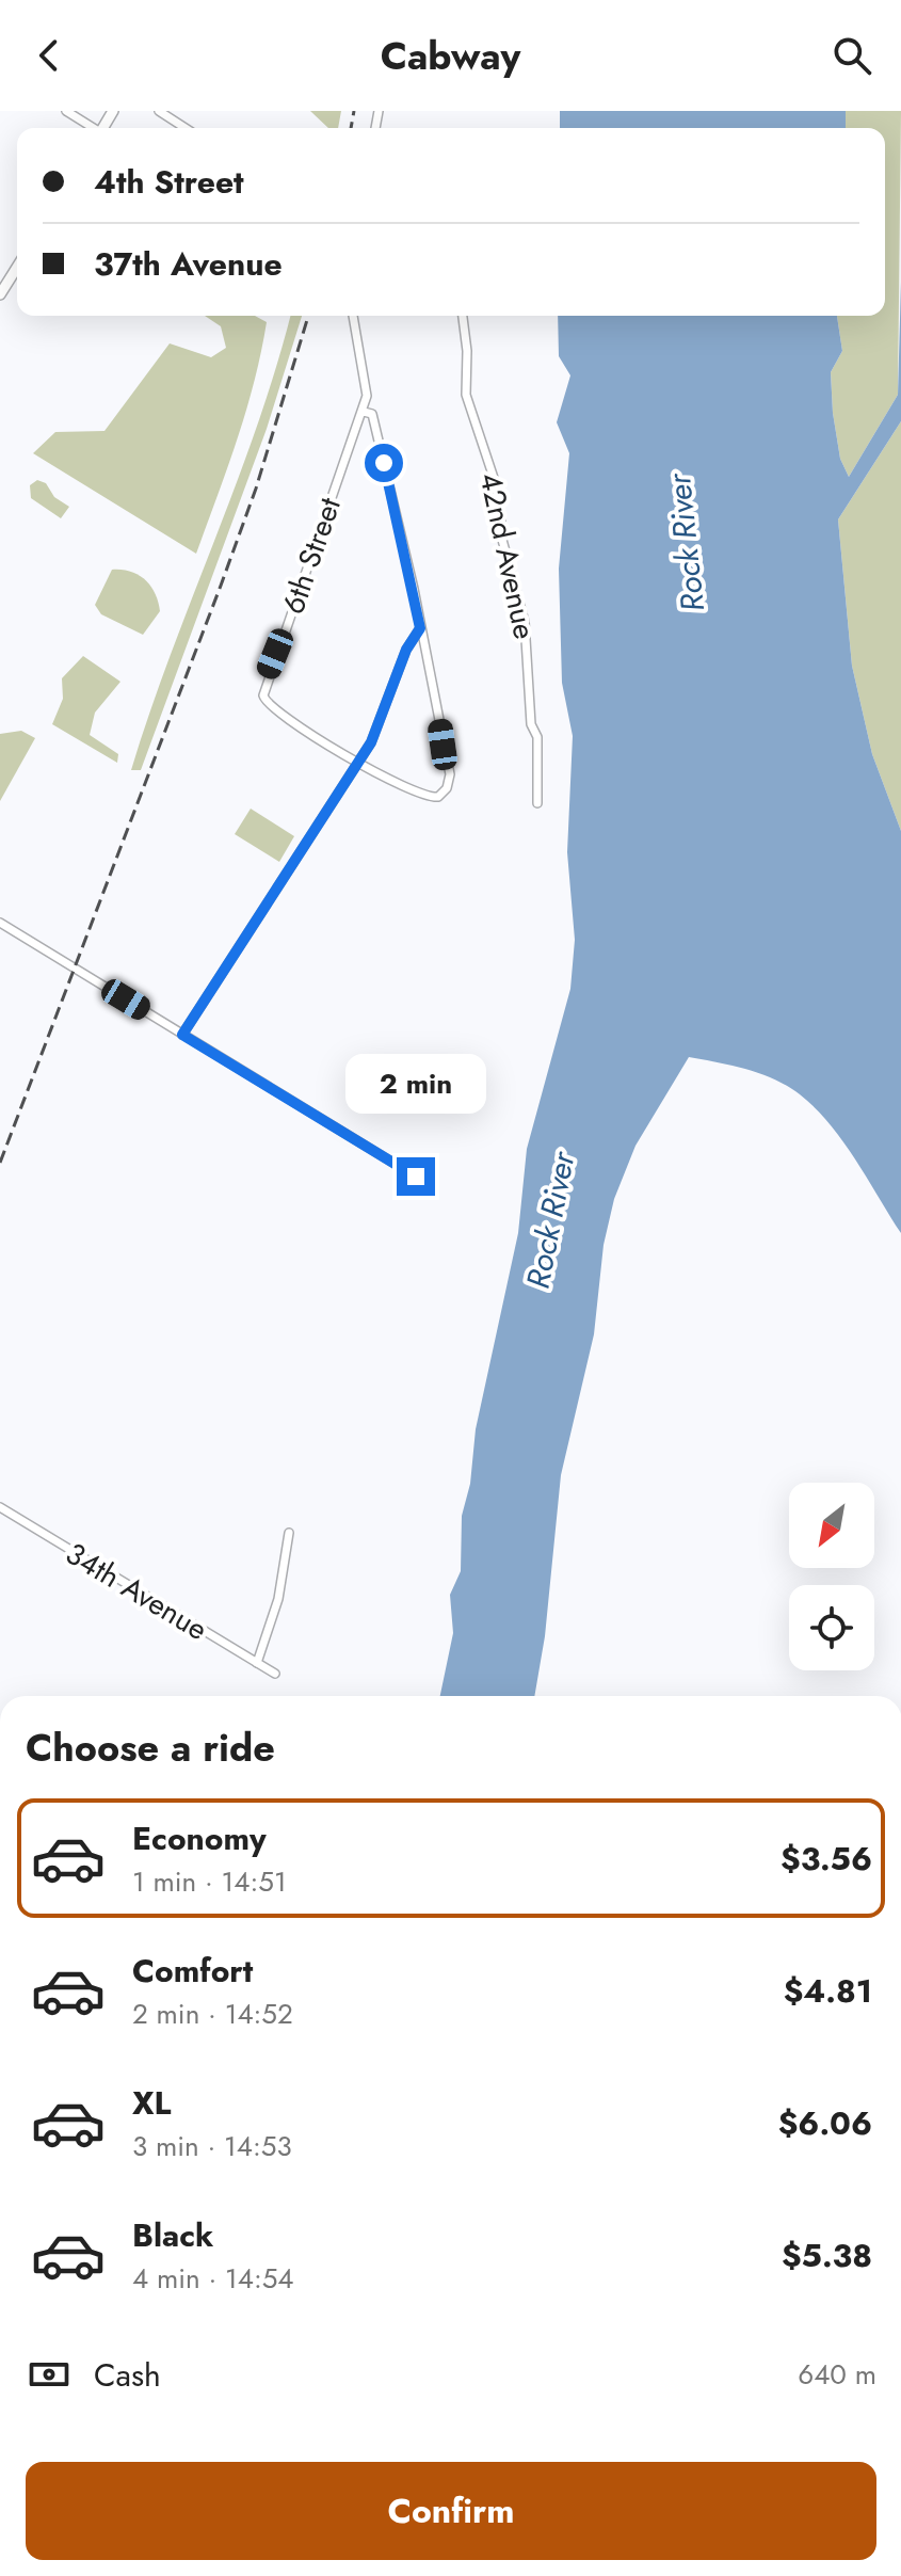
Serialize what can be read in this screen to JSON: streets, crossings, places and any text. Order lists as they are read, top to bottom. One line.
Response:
{"streets":{"street":["6th Street","42nd Avenue","34th Avenue"]},"water":["Rock River"],"north":"bottom left","page":{"header":"Cabway","banner":["4th Street","37th Avenue"],"bubble":"2 min","heading":"Choose a ride","list":[{"name":"Economy","note":"1 min · 14:51","value":"$3.56"},{"name":"Comfort","note":"2 min · 14:52","value":"$4.81"},{"name":"XL","note":"3 min · 14:53","value":"$6.06"},{"name":"Black","note":"4 min · 14:54","value":"$5.38"}],"pay":["Cash","640 m"],"buttons":"Confirm"}}
